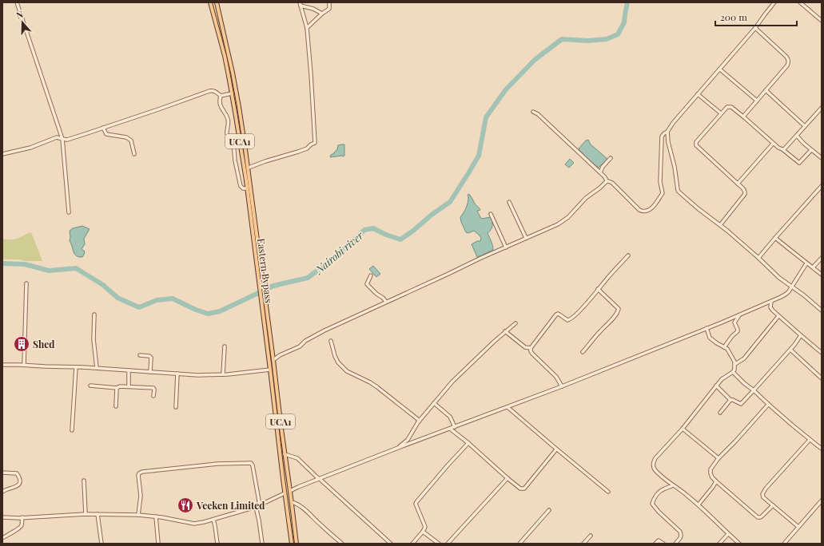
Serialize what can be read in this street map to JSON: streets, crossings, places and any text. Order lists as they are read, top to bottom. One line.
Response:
{"streets":{"main road":["UCA1","Eastern Bypass"]},"water":["Nairobi river"],"places":{"building":["Shed"],"restaurant":["Veeken Limited"]},"scale_bar":"200 m","north":"top"}
